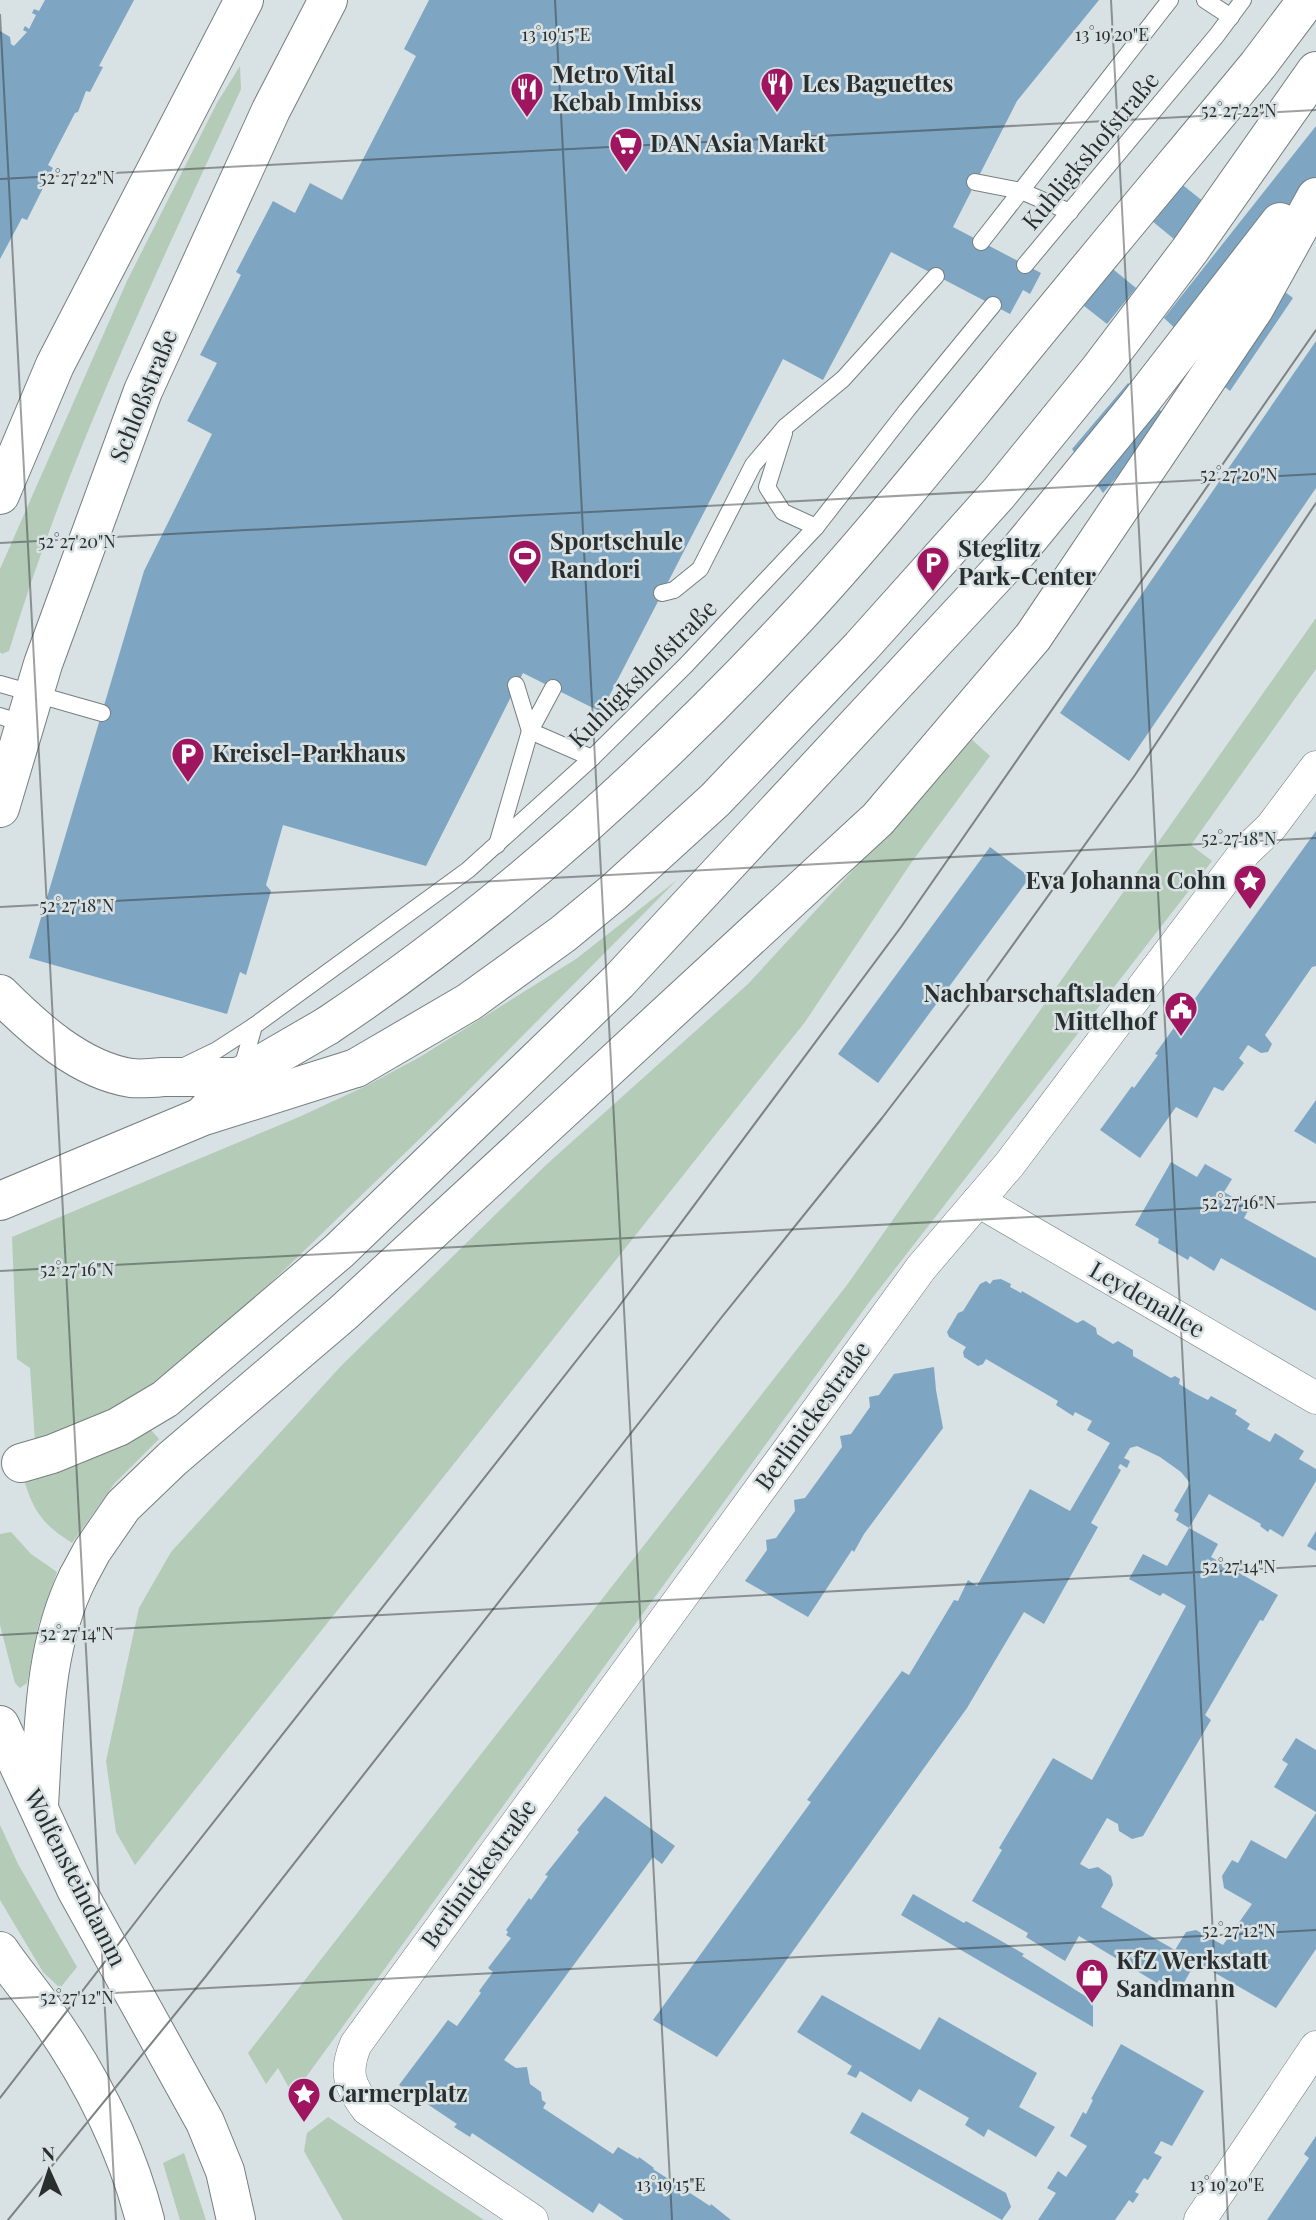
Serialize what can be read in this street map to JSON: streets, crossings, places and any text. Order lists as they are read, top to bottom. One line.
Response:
{"streets":{"main road":["Schloßstraße","Wolfensteindamm"],"street":["Leydenallee","Berlinickestraße"],"lane":["Kuhligkshofstraße"]},"crossings":[["Leydenallee","Berlinickestraße"]],"places":{"restaurant":["Les Baguettes","Metro Vital Kebab Imbiss"],"supermarket":["DAN Asia Markt"],"sports":["Sportschule Randori"],"parking":["Steglitz Park-Center","Kreisel-Parkhaus"],"place":["Eva Johanna Cohn","Carmerplatz"],"public building":["Nachbarschaftsladen Mittelhof"],"shop":["KfZ Werkstatt Sandmann"]},"north":"top","coordinates":["13°19'15\"E","13°19'20\"E","52°27'22\"N","52°27'20\"N","52°27'18\"N","52°27'16\"N","52°27'14\"N","52°27'12\"N"]}
